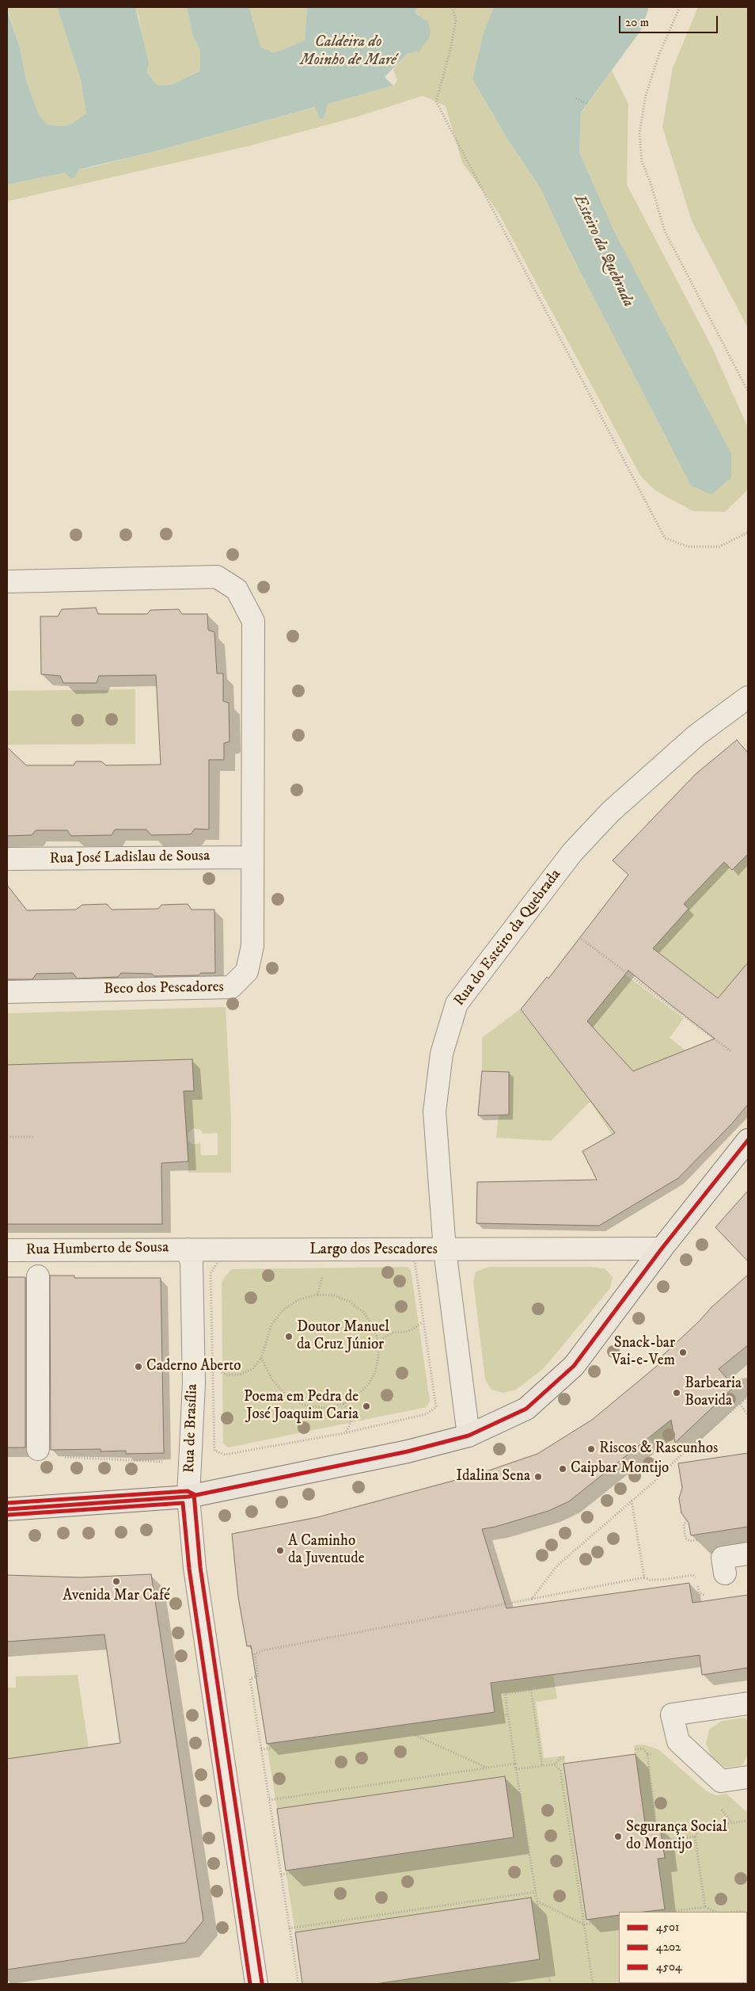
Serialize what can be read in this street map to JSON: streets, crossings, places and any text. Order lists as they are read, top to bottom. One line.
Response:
{"streets":{"street":["Rua José Ladislau de Sousa","Rua do Esteiro da Quebrada","Beco dos Pescadores","Rua Humberto de Sousa","Largo dos Pescadores","Rua de Brasília"]},"crossings":[["Rua José Ladislau de Sousa","Beco dos Pescadores"],["Rua do Esteiro da Quebrada","Largo dos Pescadores"],["Rua Humberto de Sousa","Largo dos Pescadores"],["Rua Humberto de Sousa","Rua de Brasília"],["Largo dos Pescadores","Rua de Brasília"]],"water":["Caldeira do Moinho de Maré","Esteiro da Quebrada"],"places":["Doutor Manuel da Cruz Júnior","Snack-bar Vai-e-Vem","Caderno Aberto","Barbearia Boavida","Poema em Pedra de José Joaquim Caria","Riscos & Rascunhos","Caipbar Montijo","Idalina Sena","A Caminho da Juventude","Avenida Mar Café","Segurança Social do Montijo"],"lines":["transit line 4501","transit line 4504","transit line 4202"],"legend":["4501","4202","4504"],"scale_bar":"20 m"}
